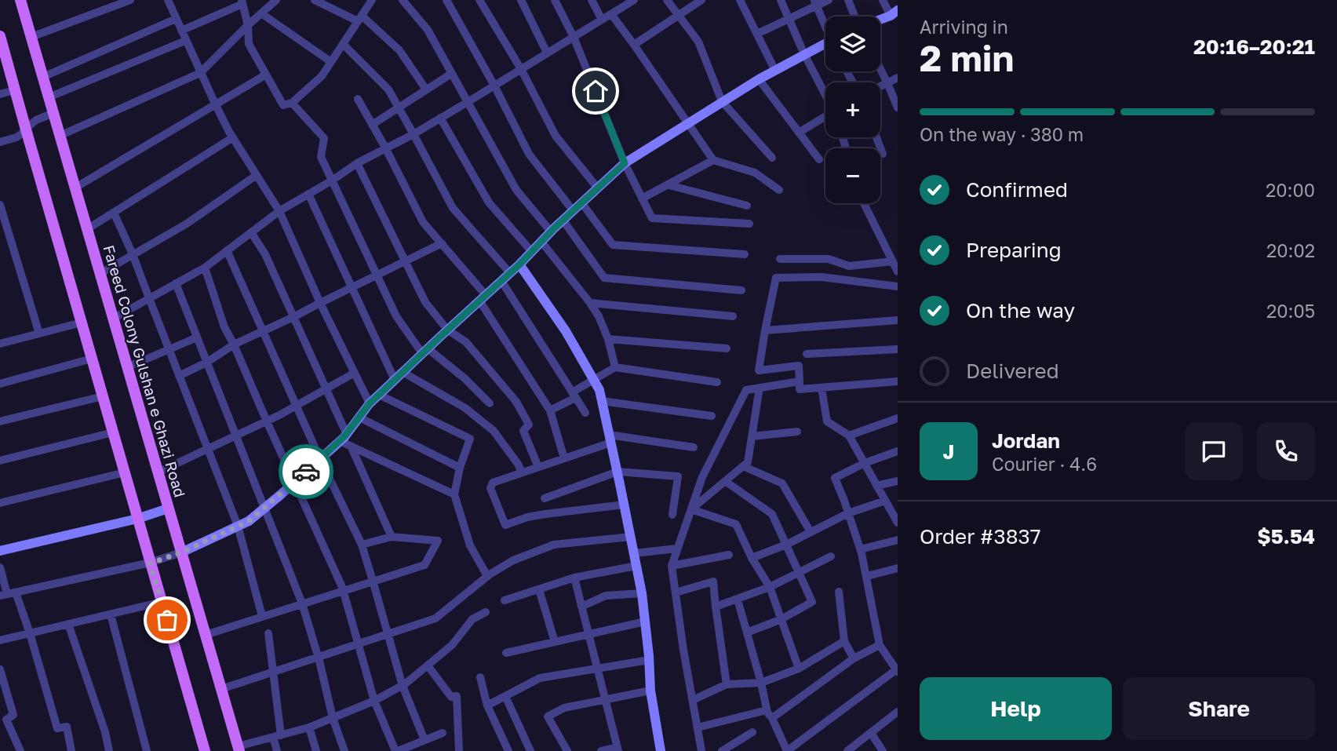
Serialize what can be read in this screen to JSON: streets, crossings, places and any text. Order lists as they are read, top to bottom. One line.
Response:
{"streets":{"main road":["Fareed Colony Gulshan e Ghazi Road"]},"page":{"heading":["2 min","Arriving in","20:16–20:21"],"panel":["Jordan","Courier · 4.6","Order #3837","$5.54"],"map_buttons":["+","−"],"bar":"On the way · 380 m","list":[["Confirmed","20:00"],["Preparing","20:02"],["On the way","20:05"],"Delivered"],"round":"J","buttons":["Help","Share"]}}
